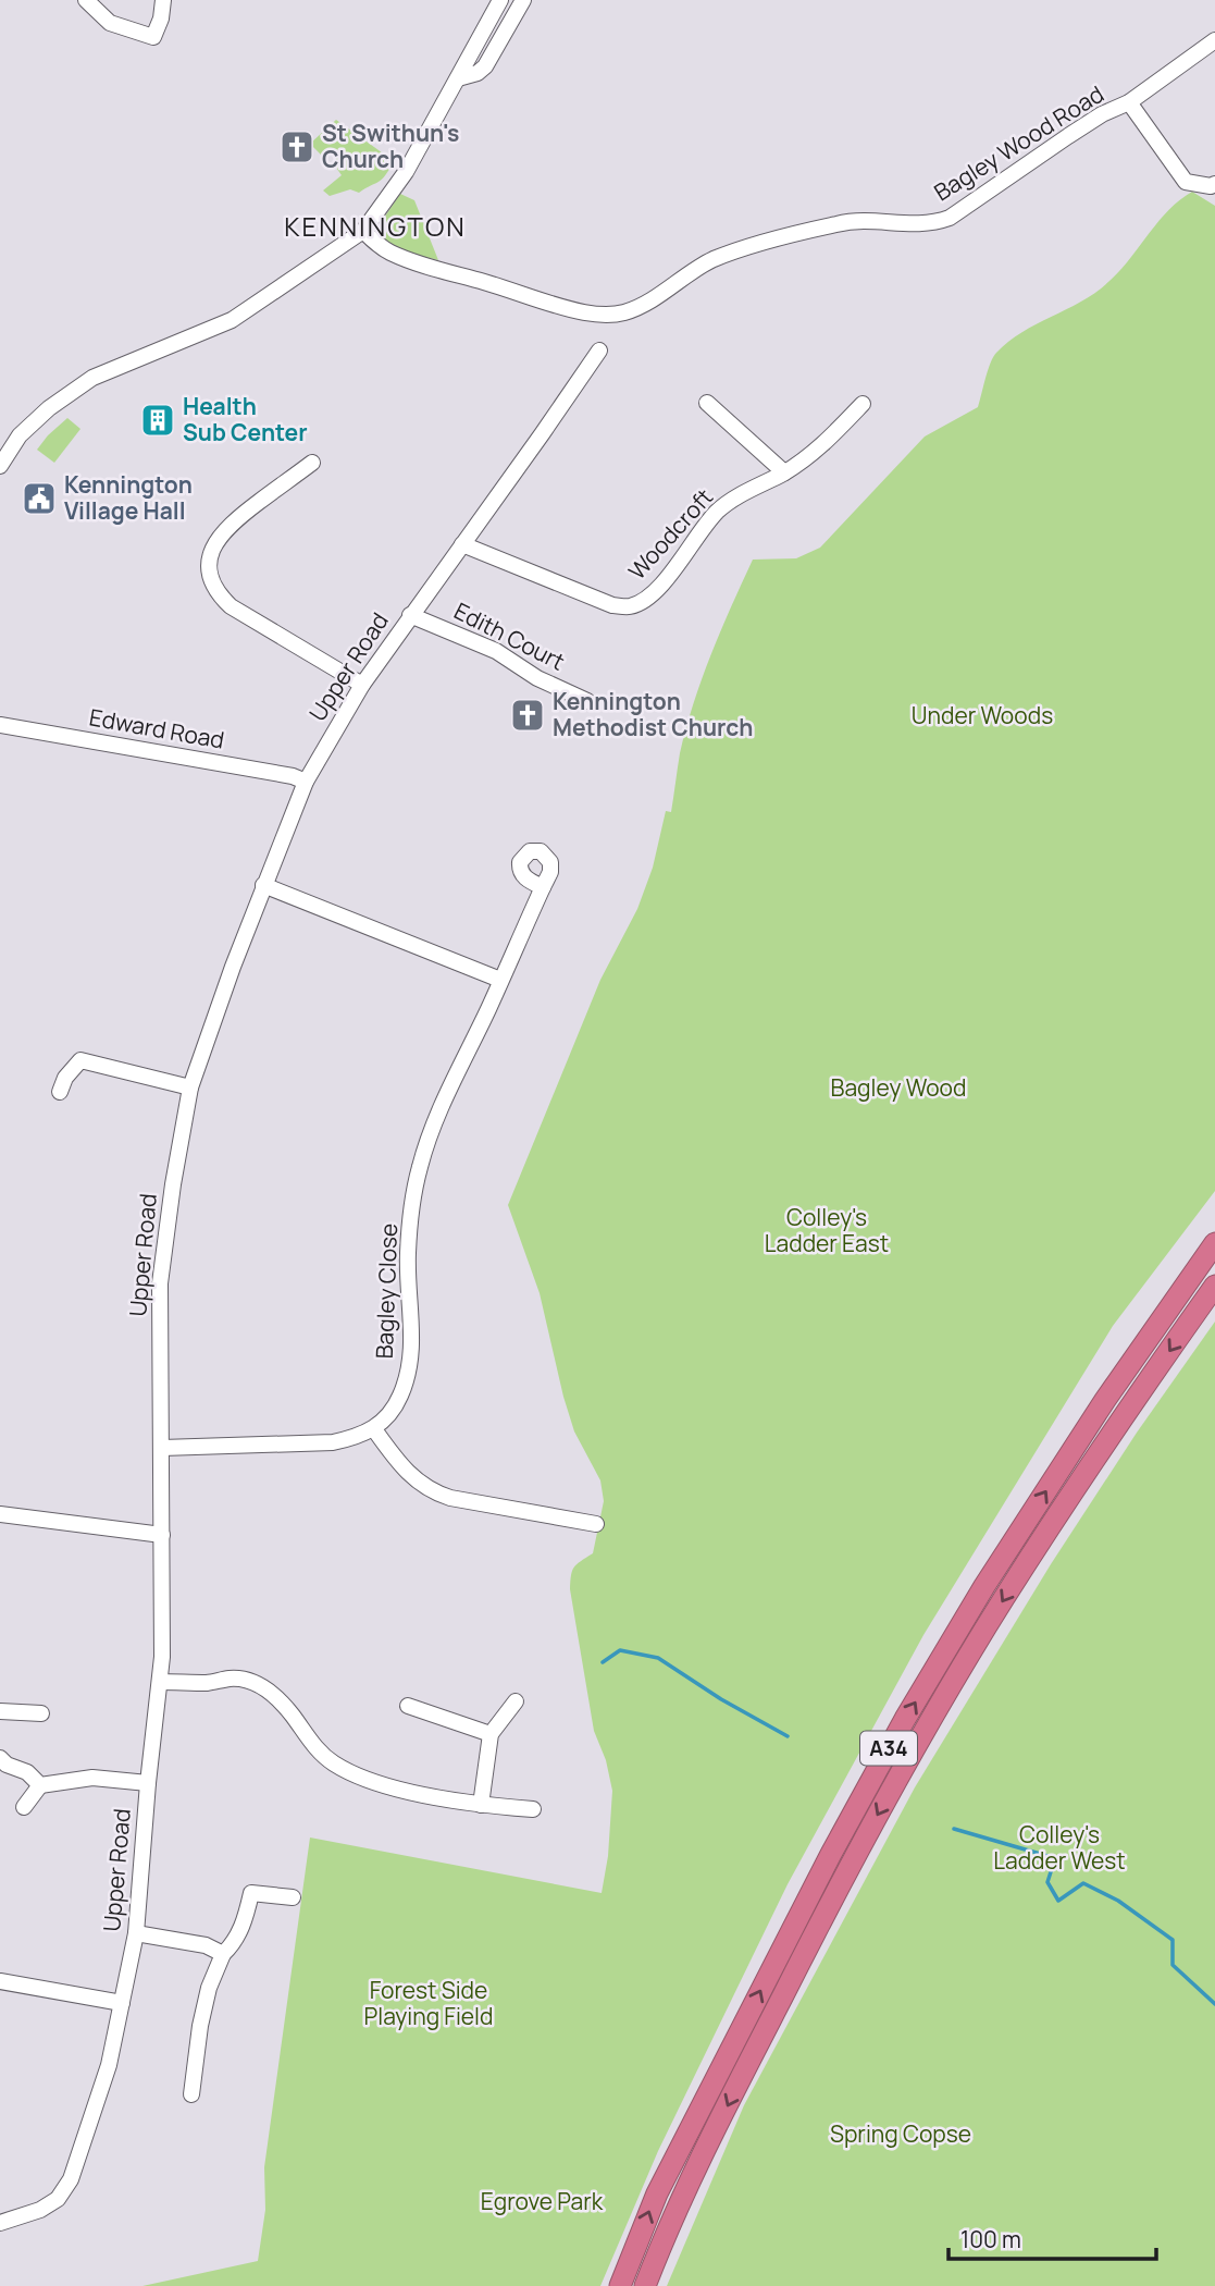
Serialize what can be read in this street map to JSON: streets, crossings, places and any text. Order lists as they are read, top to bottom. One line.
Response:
{"streets":{"highway":["A34"],"street":["Bagley Wood Road","Woodcroft","Edith Court","Upper Road","Edward Road","Bagley Close"]},"crossings":[["Woodcroft","Upper Road"],["Edith Court","Upper Road"],["Upper Road","Edward Road"]],"districts":["KENNINGTON"],"parks":["Under Woods","Bagley Wood","Colley's Ladder East","Colley's Ladder West","Forest Side Playing Field","Spring Copse","Egrove Park"],"places":{"church":["St Swithun's Church","Kennington Methodist Church"],"building":["Health Sub Center"],"public building":["Kennington Village Hall"]},"scale_bar":"100 m"}
